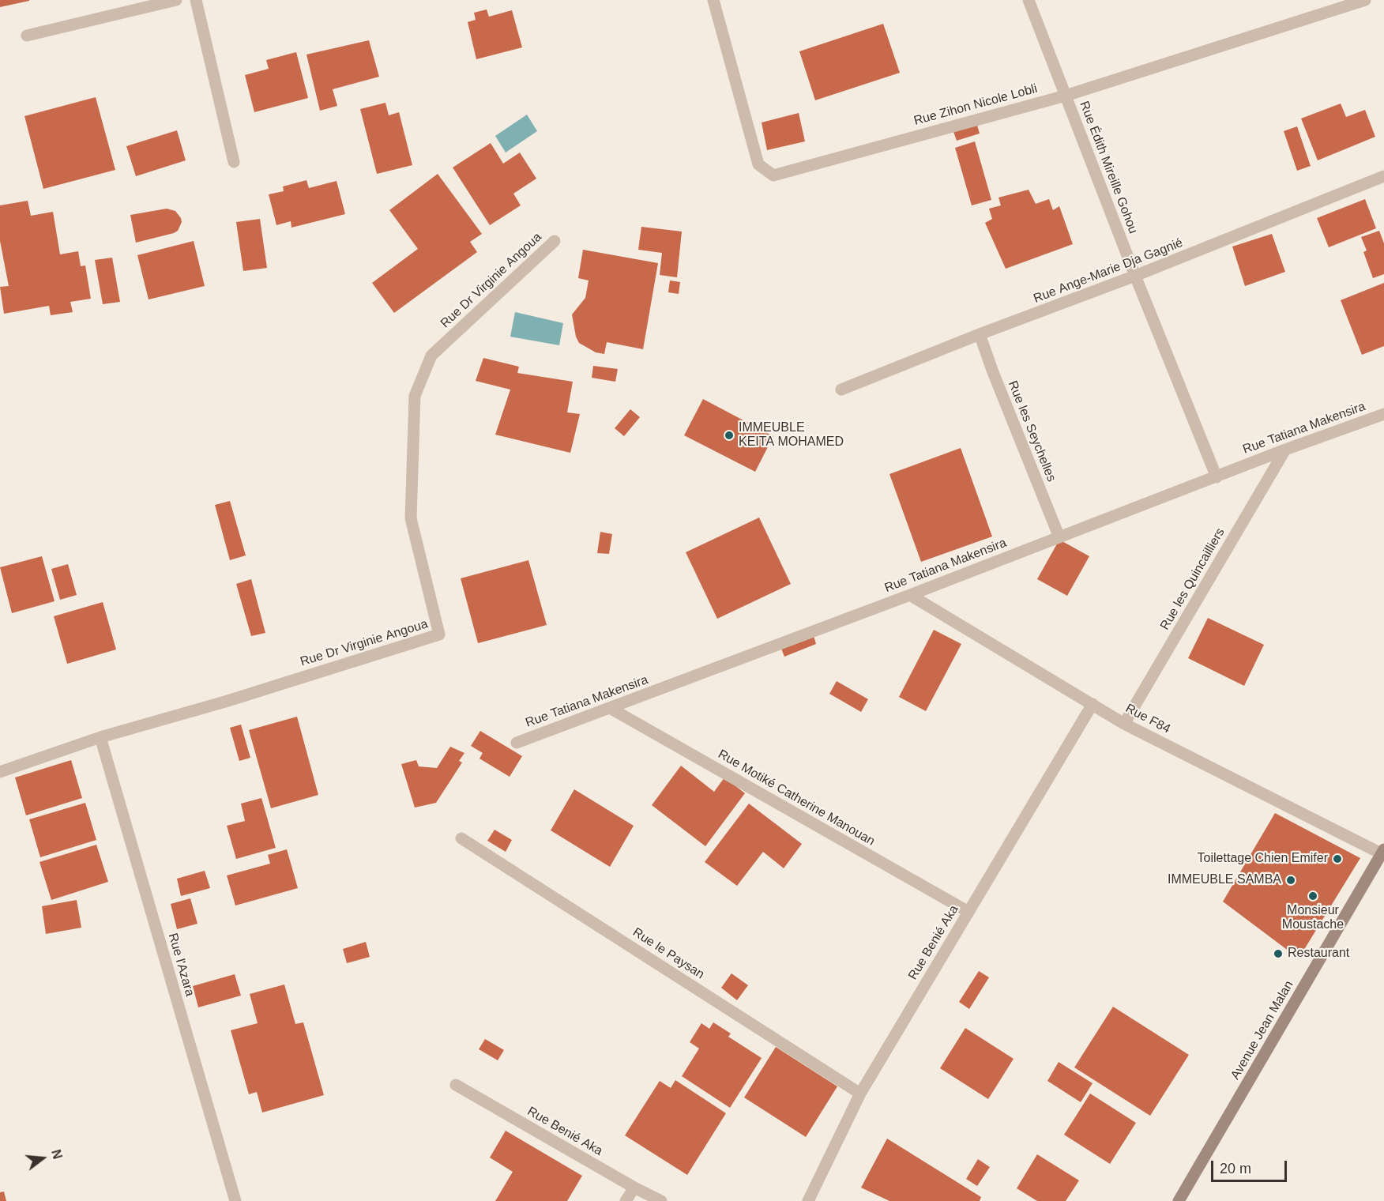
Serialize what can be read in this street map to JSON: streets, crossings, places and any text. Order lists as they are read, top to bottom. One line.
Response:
{"streets":{"main road":["Avenue Jean Malan"],"street":["Rue Zihon Nicole Lobli","Rue Édith Mireille Gohou","Rue Ange-Marie Dja Gagnié","Rue Dr Virginie Angoua","Rue Tatiana Makensira","Rue les Seychelles","Rue les Quincailliers","Rue F84","Rue Motiké Catherine Manouan","Rue Benié Aka","Rue le Paysan","Rue l'Azara"]},"crossings":[["Rue Zihon Nicole Lobli","Rue Édith Mireille Gohou"],["Rue Édith Mireille Gohou","Rue Ange-Marie Dja Gagnié"],["Rue Édith Mireille Gohou","Rue Tatiana Makensira"],["Rue Ange-Marie Dja Gagnié","Rue les Seychelles"],["Rue Dr Virginie Angoua","Rue l'Azara"],["Rue Tatiana Makensira","Rue les Seychelles"],["Rue Tatiana Makensira","Rue les Quincailliers"],["Rue Tatiana Makensira","Rue F84"],["Rue Tatiana Makensira","Rue Motiké Catherine Manouan"],["Rue les Quincailliers","Rue F84"],["Rue F84","Rue Benié Aka"],["Rue F84","Avenue Jean Malan"],["Rue Motiké Catherine Manouan","Rue Benié Aka"],["Rue Benié Aka","Rue le Paysan"]],"places":["IMMEUBLE KEITA MOHAMED","Toilettage Chien Emifer","IMMEUBLE SAMBA","Monsieur Moustache","Restaurant"],"scale_bar":"20 m","north":"right"}
